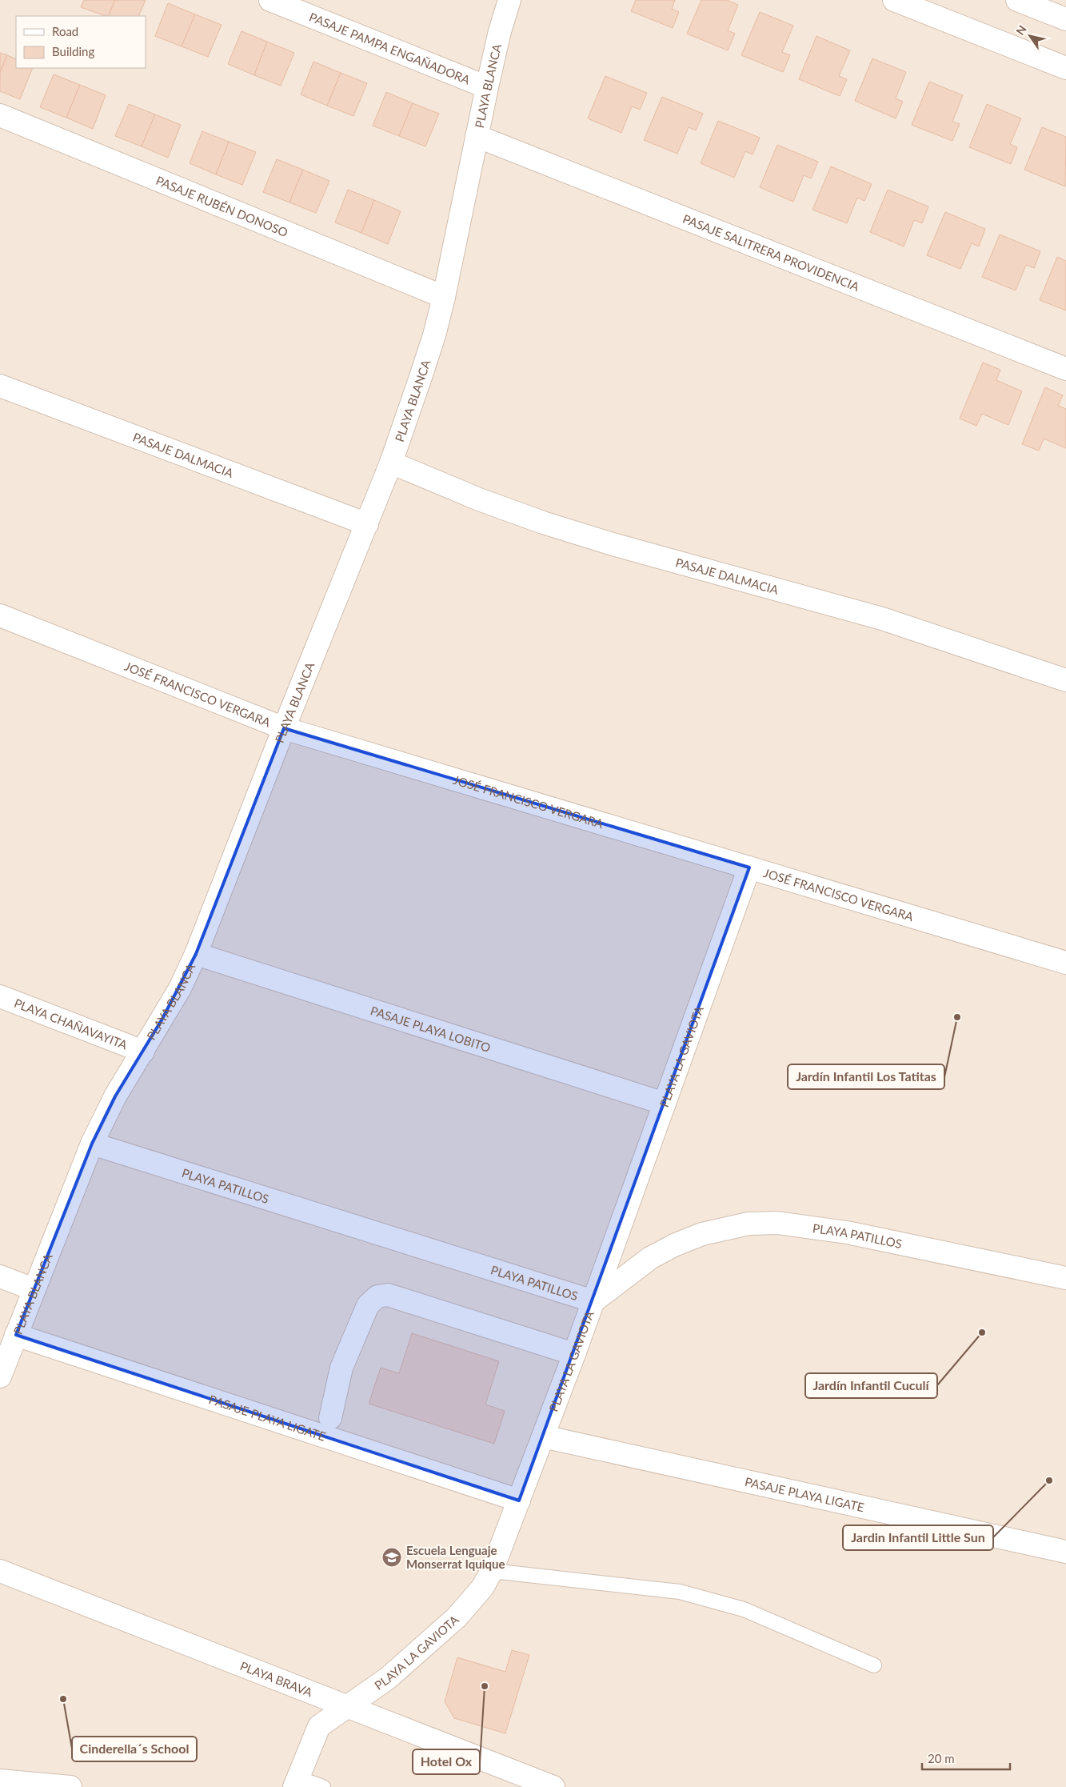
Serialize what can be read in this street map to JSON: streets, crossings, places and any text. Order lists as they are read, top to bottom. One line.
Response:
{"streets":{"street":["PASAJE PAMPA ENGAÑADORA","PLAYA BLANCA","PASAJE RUBÉN DONOSO","PASAJE SALITRERA PROVIDENCIA","PASAJE DALMACIA","JOSÉ FRANCISCO VERGARA","PLAYA CHAÑAVAYITA","PASAJE PLAYA LOBITO","PLAYA LA GAVIOTA","PLAYA PATILLOS","PASAJE PLAYA LIGATE","PLAYA BRAVA"]},"crossings":[["PASAJE PAMPA ENGAÑADORA","PLAYA BLANCA"],["PLAYA BLANCA","PASAJE RUBÉN DONOSO"],["PLAYA BLANCA","PASAJE SALITRERA PROVIDENCIA"],["PLAYA BLANCA","PASAJE DALMACIA"],["PLAYA BLANCA","JOSÉ FRANCISCO VERGARA"],["PLAYA BLANCA","PLAYA CHAÑAVAYITA"],["PLAYA BLANCA","PASAJE PLAYA LOBITO"],["PLAYA BLANCA","PLAYA PATILLOS"],["PLAYA BLANCA","PASAJE PLAYA LIGATE"],["JOSÉ FRANCISCO VERGARA","PLAYA LA GAVIOTA"],["PASAJE PLAYA LOBITO","PLAYA LA GAVIOTA"],["PLAYA LA GAVIOTA","PLAYA PATILLOS"],["PLAYA LA GAVIOTA","PASAJE PLAYA LIGATE"],["PLAYA LA GAVIOTA","PLAYA BRAVA"]],"places":{"other":["Jardín Infantil Los Tatitas","Jardín Infantil Cuculí","Jardin Infantil Little Sun","Hotel Ox","Cinderella´s School"],"school or university":["Escuela Lenguaje Monserrat Iquique"]},"legend":["Road","Building"],"scale_bar":"20 m","north":"top left"}
